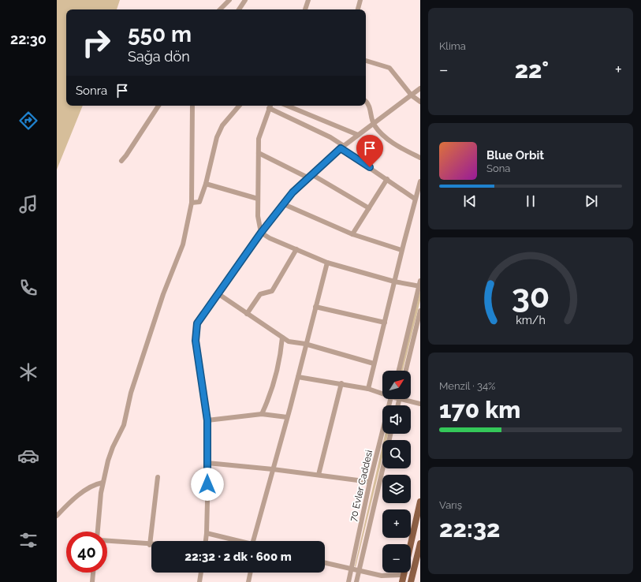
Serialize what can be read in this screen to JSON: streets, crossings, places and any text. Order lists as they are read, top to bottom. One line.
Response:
{"streets":{"street":["70 Evler Caddesi"]},"north":"top right","page":{"tabs":"22:30","tile":["Klima",["Menzil · 34%","170 km"],["Varış","22:32"]],"turn":["550 m","Sağa dön"],"heat":["−","22°","+"],"then":"Sonra","song":["Blue Orbit","Sona"],"map_buttons":["+","−"],"limit":"40","trip":"22:32 · 2 dk · 600 m","gauge":["30","km/h"]}}
